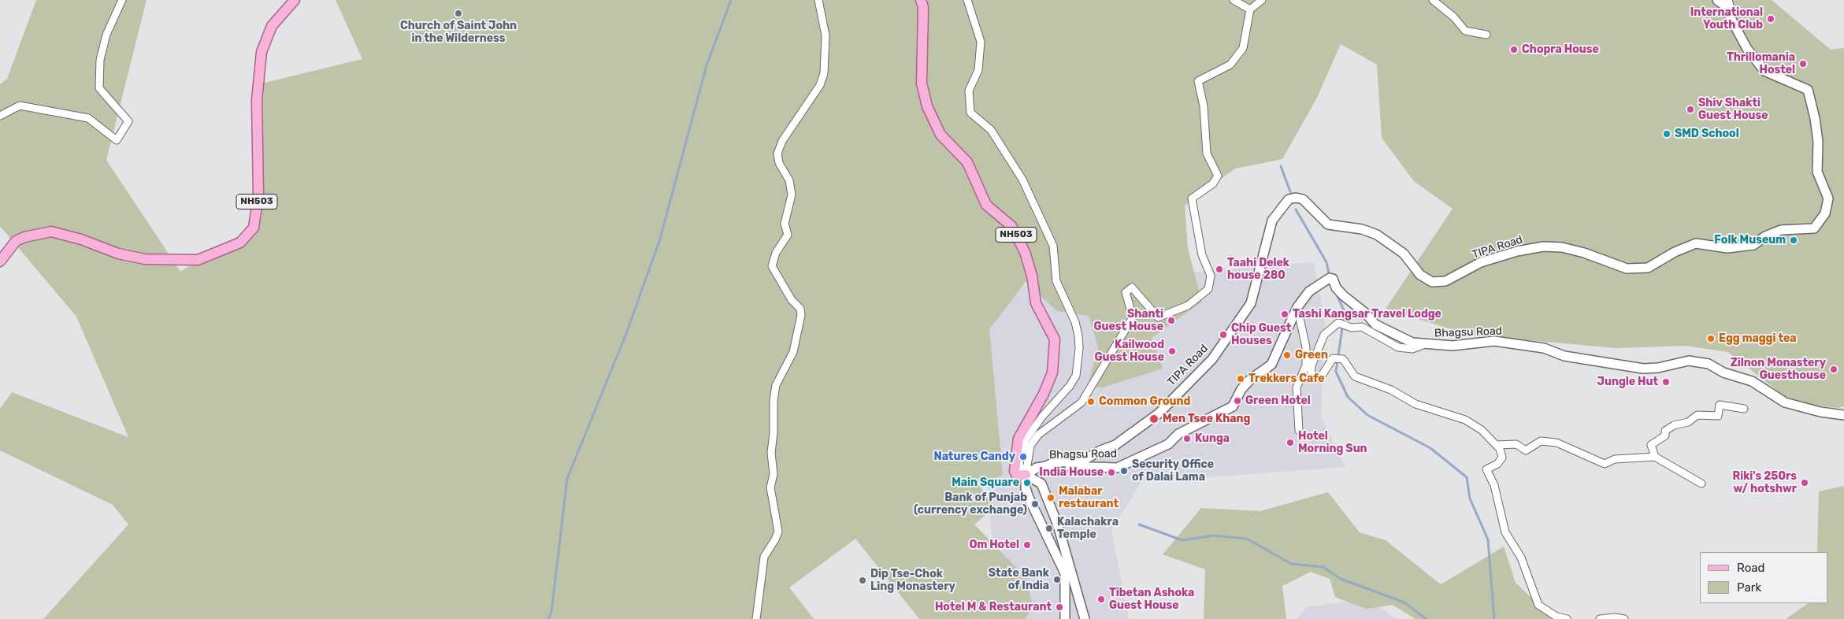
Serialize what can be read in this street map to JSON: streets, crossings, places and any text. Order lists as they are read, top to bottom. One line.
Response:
{"streets":{"main road":["NH503"],"street":["TIPA Road","Bhagsu Road"]},"crossings":[["NH503","Bhagsu Road"],["TIPA Road","Bhagsu Road"]],"places":["Church of Saint John in the Wilderness","International Youth Club","Chopra House","Thrillomania Hostel","Shiv Shakti Guest House","SMD School","Folk Museum","Taahi Delek house 280","Tashi Kangsar Travel Lodge","Shanti Guest House","Chip Guest Houses","Egg maggi tea","Kailwood Guest House","Green","Zilnon Monastery Guesthouse","Trekkers Cafe","Jungle Hut","Green Hotel","Common Ground","Men Tsee Khang","Kunga","Hotel Morning Sun","Natures Candy","Security Office of Dalai Lama","India House","Main Square","Riki's 250rs w/ hotshwr","Malabar restaurant","Bank of Punjab (currency exchange)","Kalachakra Temple","Om Hotel","State Bank of India","Dip Tse-Chok Ling Monastery","Tibetan Ashoka Guest House","Hotel M & Restaurant"],"legend":["Road","Park"]}
